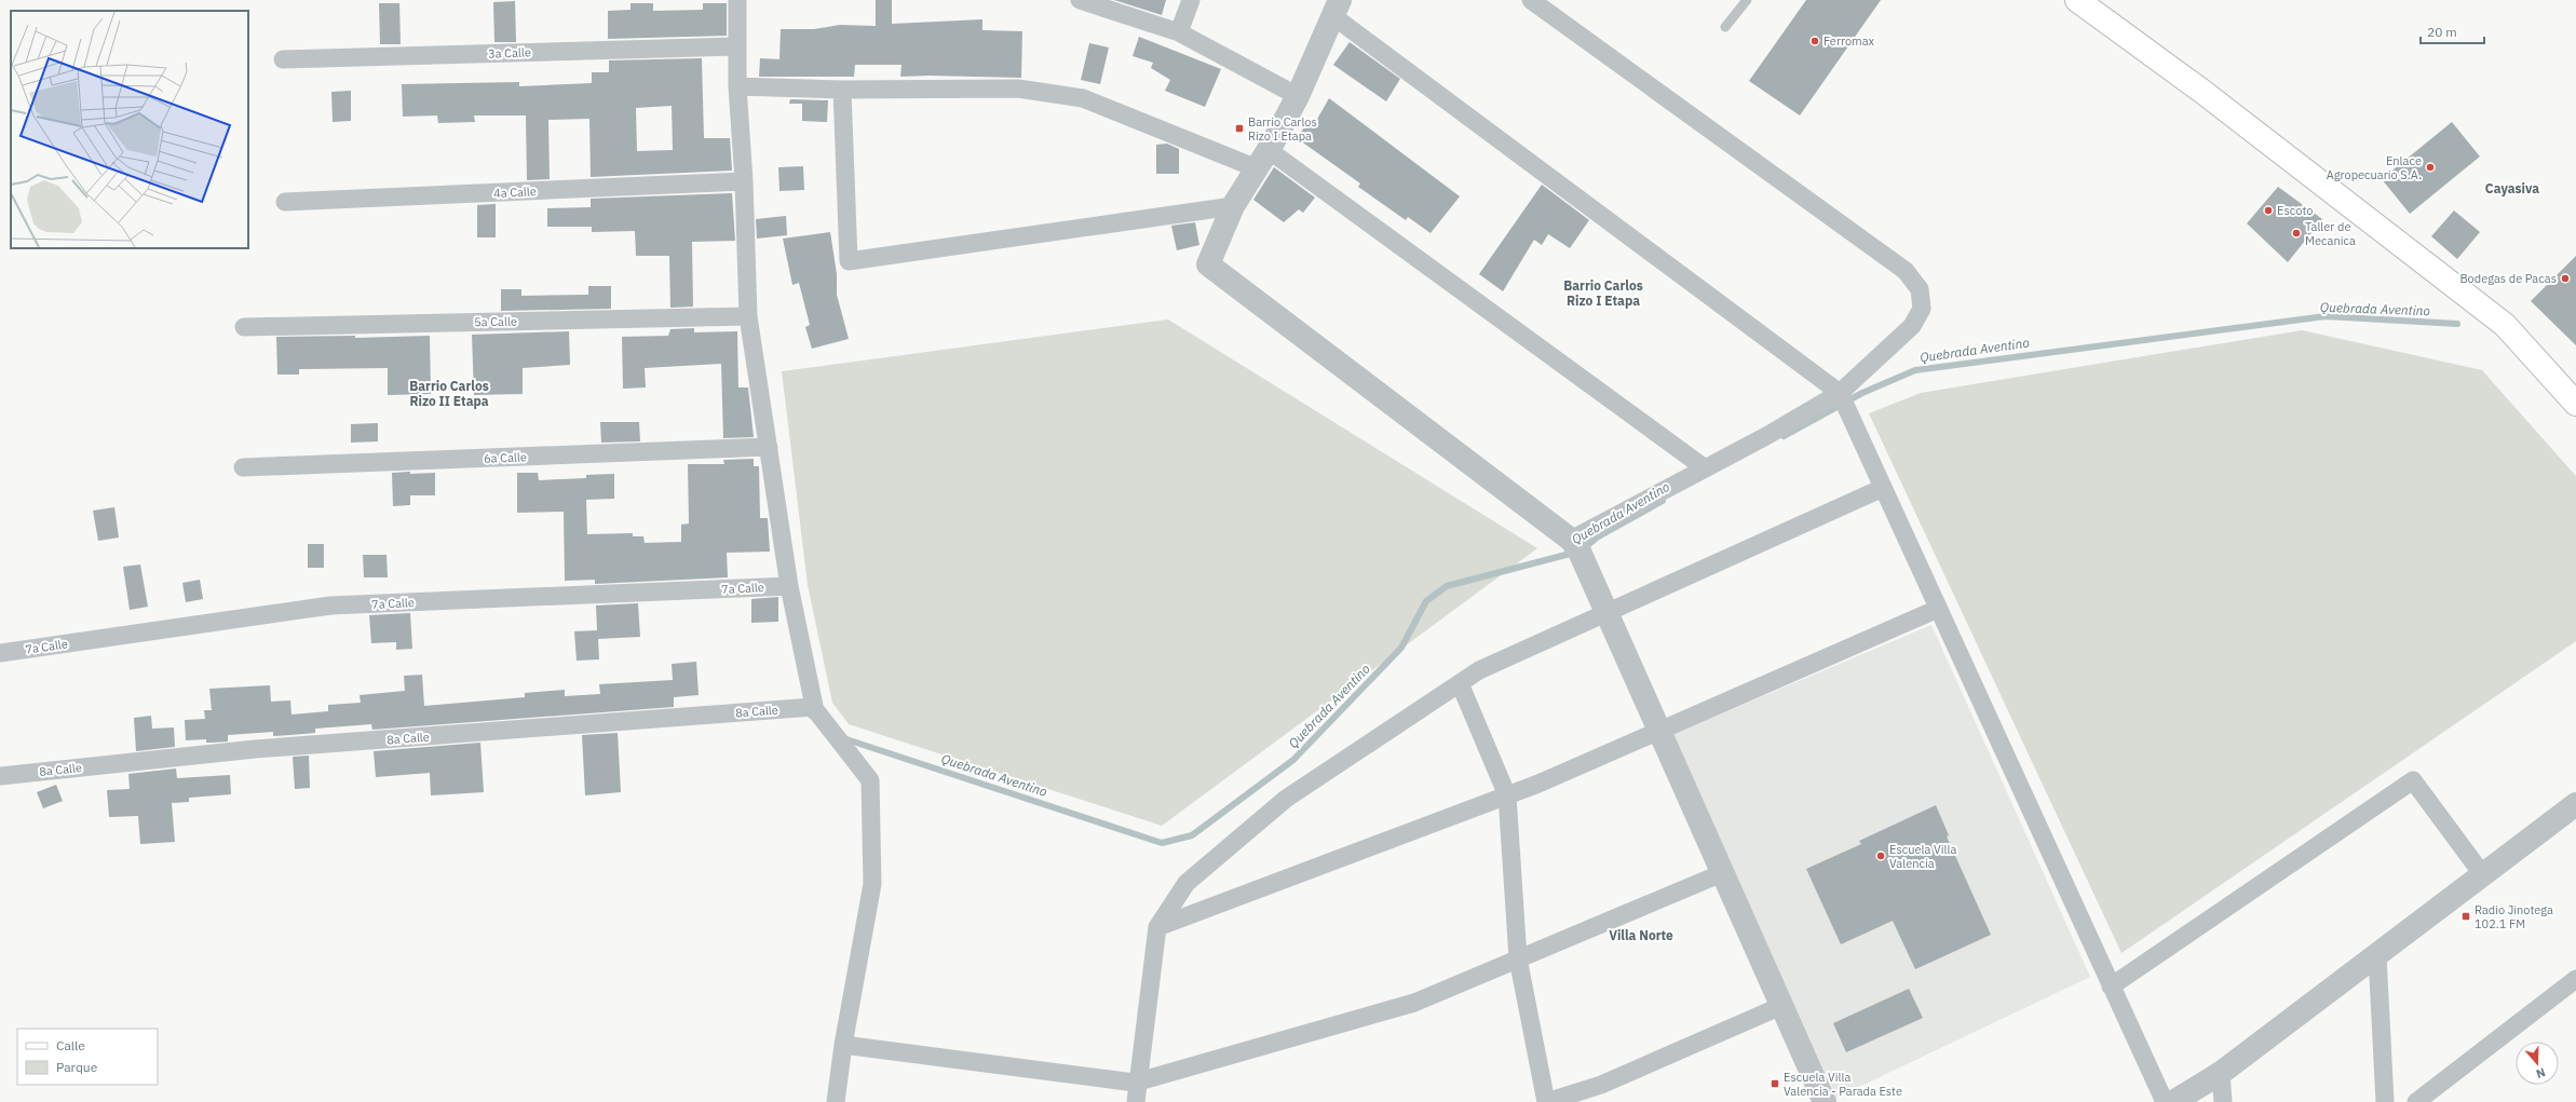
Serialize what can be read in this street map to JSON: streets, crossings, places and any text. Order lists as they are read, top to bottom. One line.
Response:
{"streets":{"street":["3a Calle","4a Calle","5a Calle","6a Calle","7a Calle","8a Calle"]},"districts":["Cayasiva","Barrio Carlos Rizo I Etapa","Barrio Carlos Rizo II Etapa","Villa Norte"],"water":["Quebrada Aventino"],"places":{"other":["Ferromax","Enlace Agropecuario S.A.","Escoto","Taller de Mecanica","Bodegas de Pacas","Escuela Villa Valencia"],"transit":["Barrio Carlos Rizo I Etapa","Radio Jinotega 102.1 FM","Escuela Villa Valencia - Parada Este"]},"legend":["Calle","Parque"],"scale_bar":"20 m","north":"bottom"}
